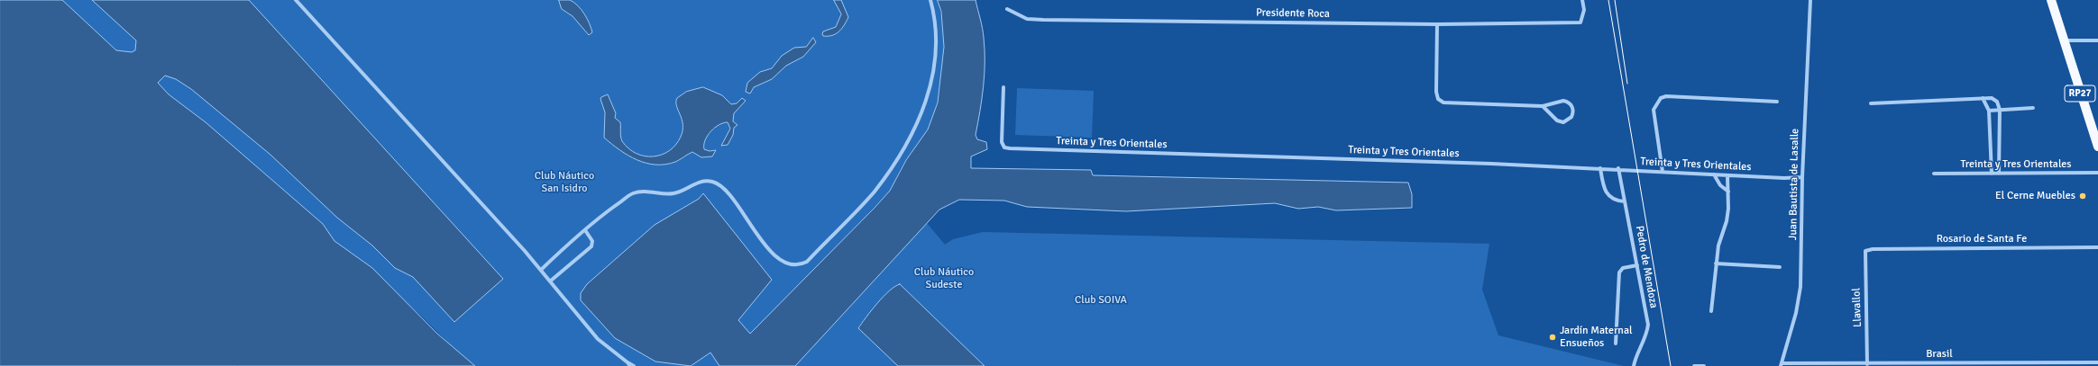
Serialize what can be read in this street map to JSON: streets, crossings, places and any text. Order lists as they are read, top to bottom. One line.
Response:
{"streets":{"main road":["RP27"],"street":["Presidente Roca","Treinta y Tres Orientales","Juan Bautista de Lasalle","Rosario de Santa Fe","Pedro de Mendoza","Llavallol","Brasil"]},"crossings":[["Treinta y Tres Orientales","Juan Bautista de Lasalle"],["Treinta y Tres Orientales","Pedro de Mendoza"],["Juan Bautista de Lasalle","Brasil"],["Rosario de Santa Fe","Llavallol"],["Llavallol","Brasil"]],"parks":["Club Náutico San Isidro","Club Náutico Sudeste","Club SOIVA"],"places":["El Cerne Muebles","Jardín Maternal Ensueños"]}
